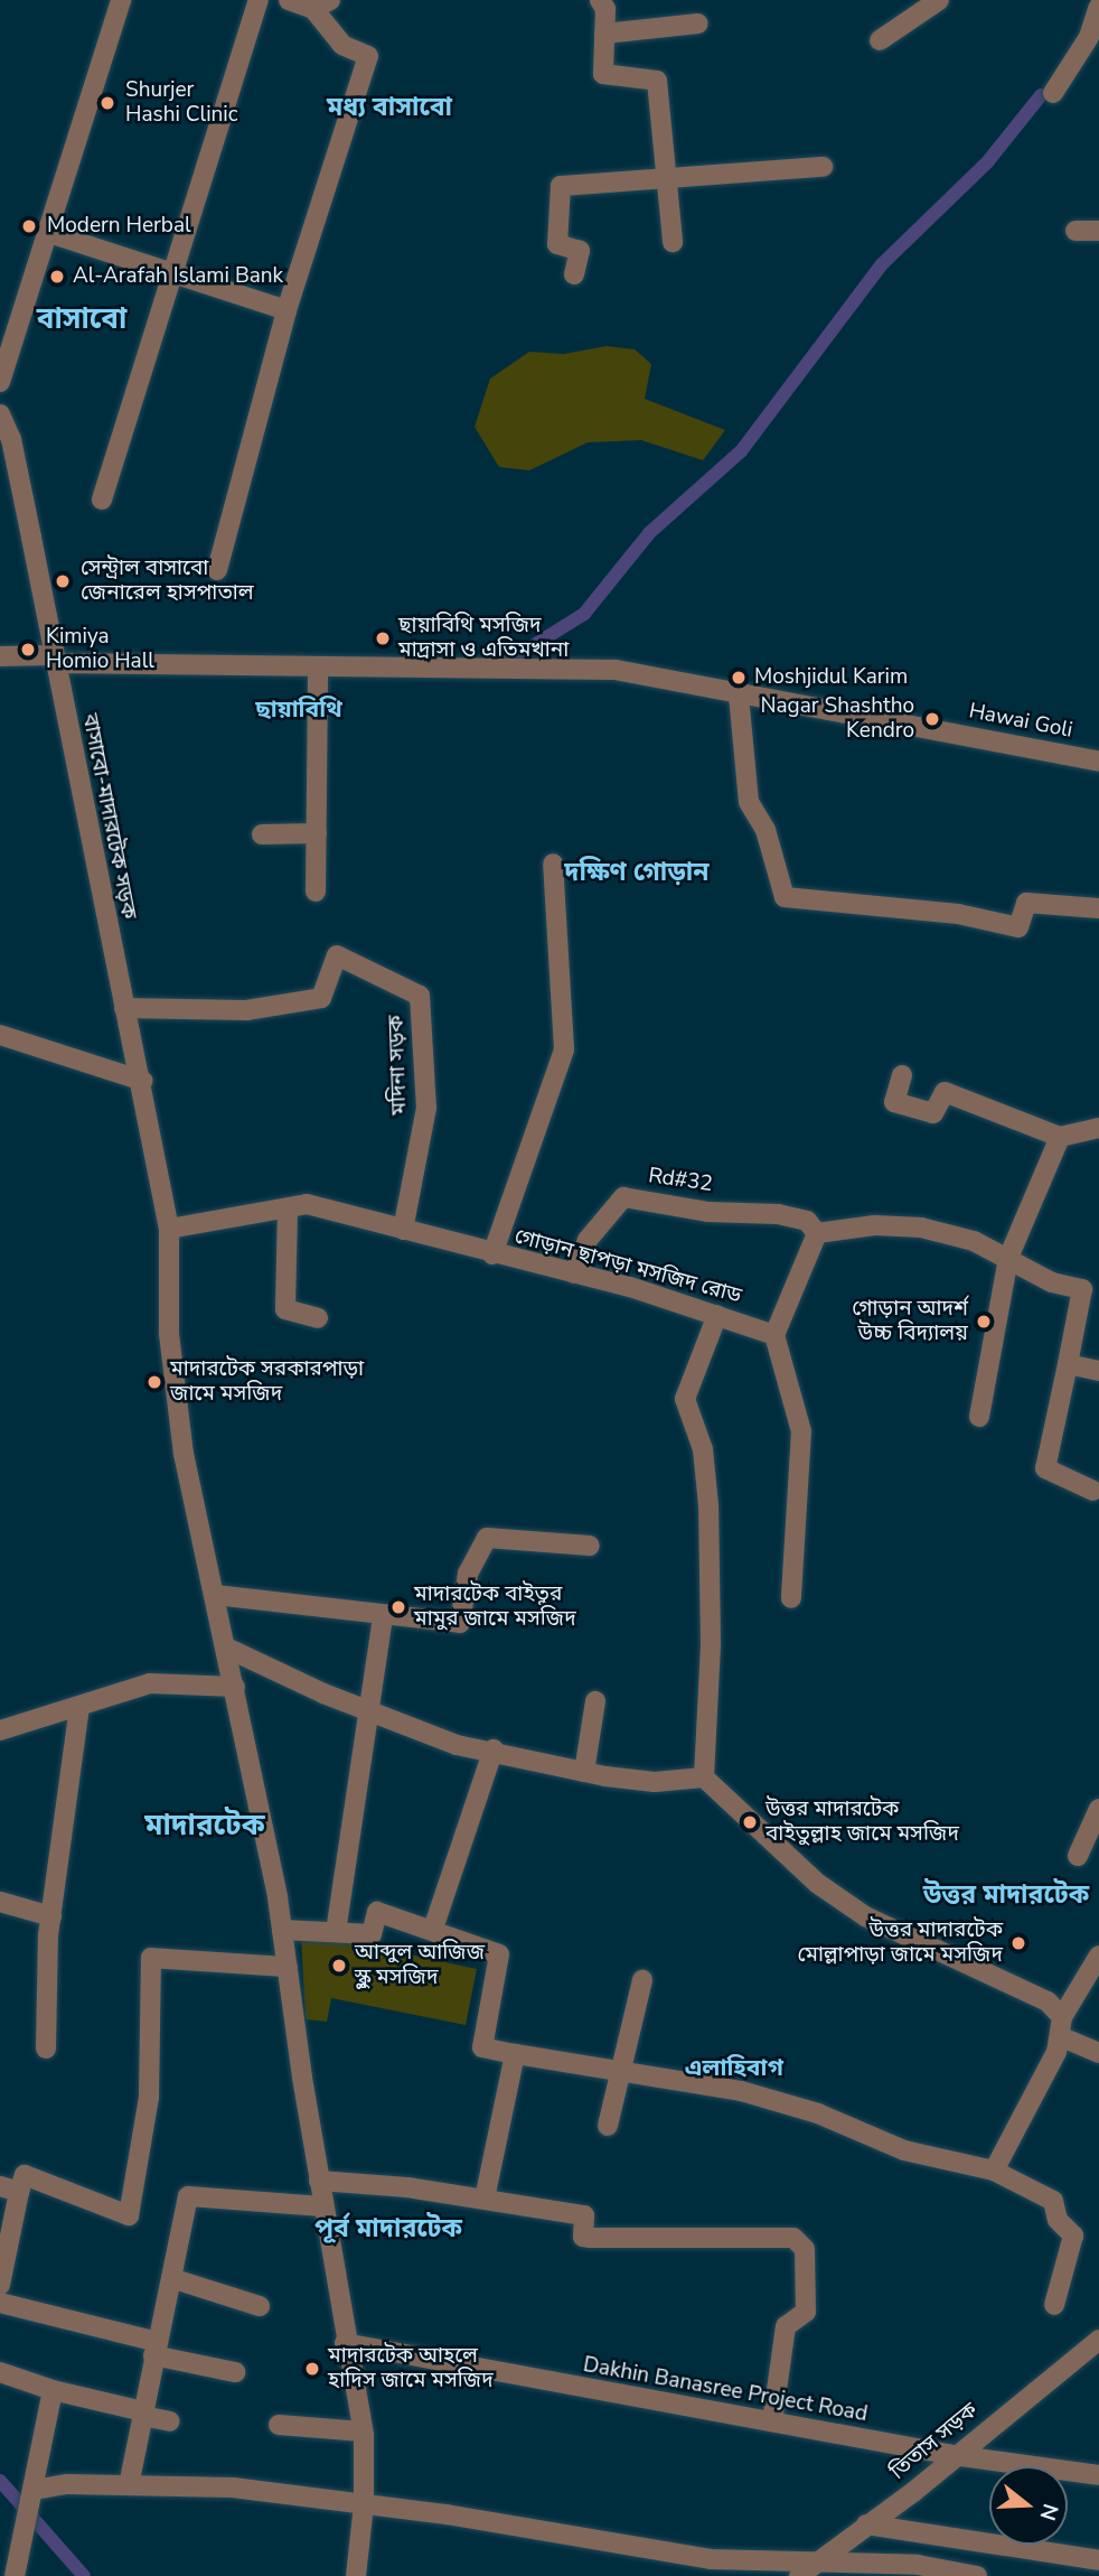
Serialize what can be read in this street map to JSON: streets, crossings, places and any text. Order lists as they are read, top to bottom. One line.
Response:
{"streets":{"street":["Hawai Goli","বাসাবো-মাদারটেক সড়ক","মদিনা সড়ক","Rd#32","গোড়ান ছাপড়া মসজিদ রোড","Dakhin Banasree Project Road","তিতাস সড়ক"]},"crossings":[["Hawai Goli","বাসাবো-মাদারটেক সড়ক"],["বাসাবো-মাদারটেক সড়ক","মদিনা সড়ক"],["বাসাবো-মাদারটেক সড়ক","গোড়ান ছাপড়া মসজিদ রোড"],["বাসাবো-মাদারটেক সড়ক","Dakhin Banasree Project Road"],["মদিনা সড়ক","গোড়ান ছাপড়া মসজিদ রোড"],["Rd#32","গোড়ান ছাপড়া মসজিদ রোড"],["Dakhin Banasree Project Road","তিতাস সড়ক"]],"districts":["মধ্য বাসাবো","বাসাবো","ছায়াবিথি","দক্ষিণ গোড়ান","মাদারটেক","উত্তর মাদারটেক","এলাহিবাগ","পূর্ব মাদারটেক"],"places":["Shurjer Hashi Clinic","Modern Herbal","Al-Arafah Islami Bank","সেন্ট্রাল বাসাবো জেনারেল হাসপাতাল","ছায়াবিথি মসজিদ মাদ্রাসা ও এতিমখানা","Kimiya Homio Hall","Moshjidul Karim","Nagar Shashtho Kendro","গোড়ান আদর্শ উচ্চ বিদ্যালয়","মাদারটেক সরকারপাড়া জামে মসজিদ","মাদারটেক বাইতুর মামুর জামে মসজিদ","উত্তর মাদারটেক বাইতুল্লাহ জামে মসজিদ","উত্তর মাদারটেক মোল্লাপাড়া জামে মসজিদ","আব্দুল আজিজ স্কুল মসজিদ","মাদারটেক আহলে হাদিস জামে মসজিদ"],"north":"right"}
